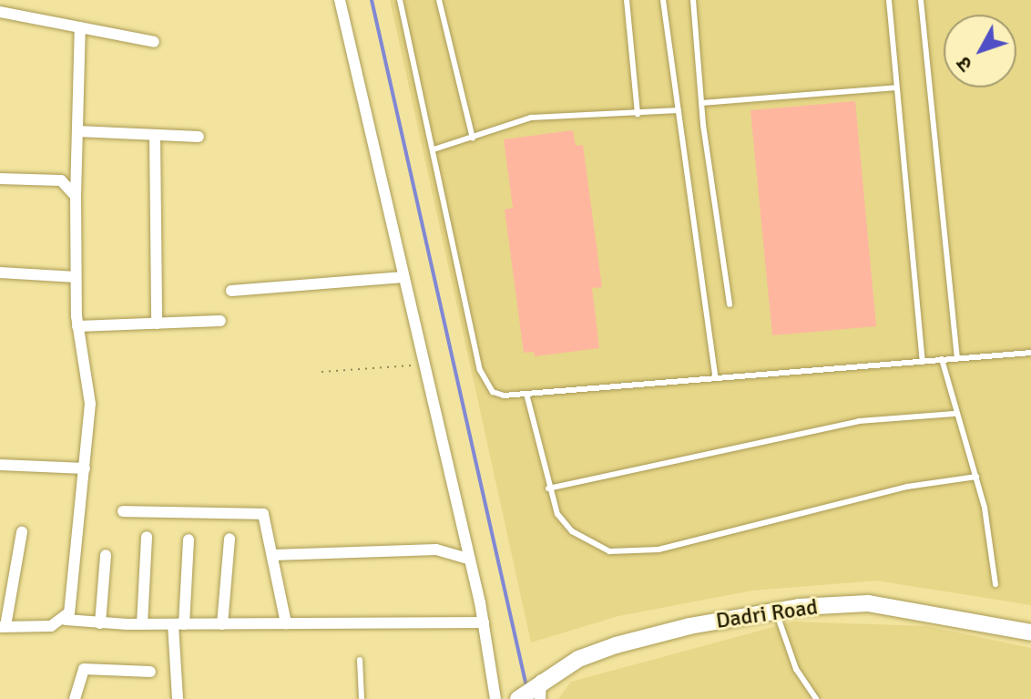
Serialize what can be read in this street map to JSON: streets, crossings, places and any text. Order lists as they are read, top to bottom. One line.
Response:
{"streets":{"main road":["Dadri Road"]},"north":"bottom left"}
